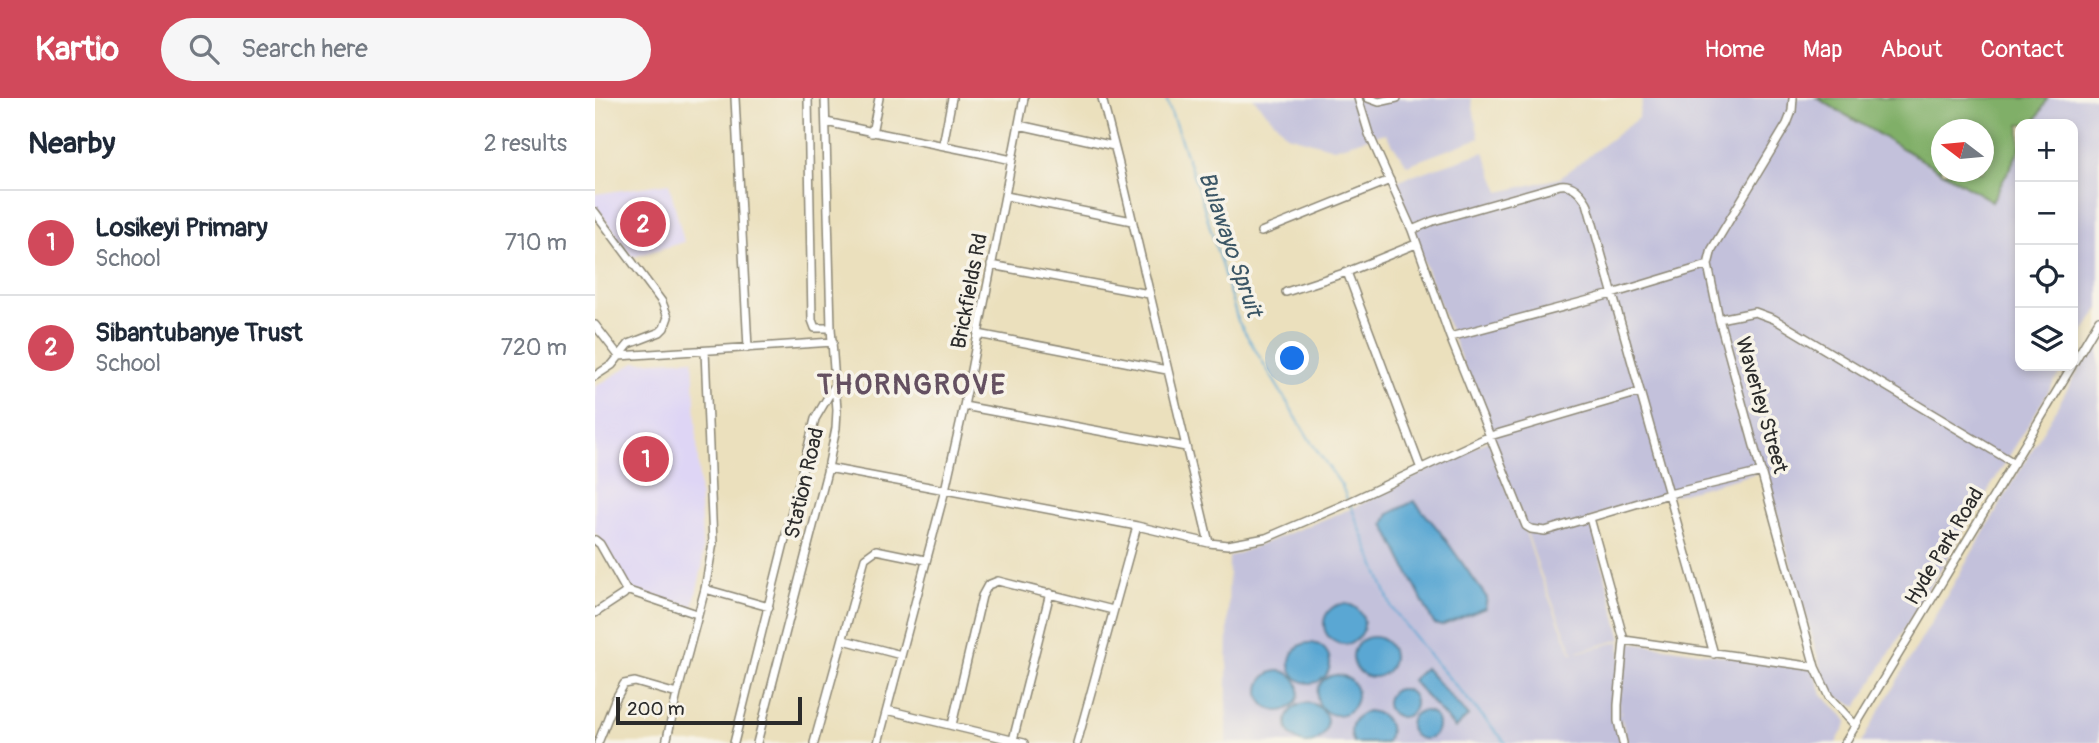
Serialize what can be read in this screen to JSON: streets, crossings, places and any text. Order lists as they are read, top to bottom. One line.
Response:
{"streets":{"street":["Brickfields Rd","Waverley Street","Station Road","Hyde Park Road"]},"crossings":[["Waverley Street","Hyde Park Road"]],"districts":["THORNGROVE"],"water":["Bulawayo Spruit"],"scale_bar":"200 m","north":"left","page":{"header":"Kartio","search":"Search here","nav":["Home","Map","About","Contact"],"heading":["Nearby","2 results"],"map_buttons":["+","−"],"list":[{"mark":"1","name":"Losikeyi Primary","note":"School","value":"710 m"},{"mark":"2","name":"Sibantubanye Trust","note":"School","value":"720 m"}],"pins":["2","1"],"scale":"200 m"}}
